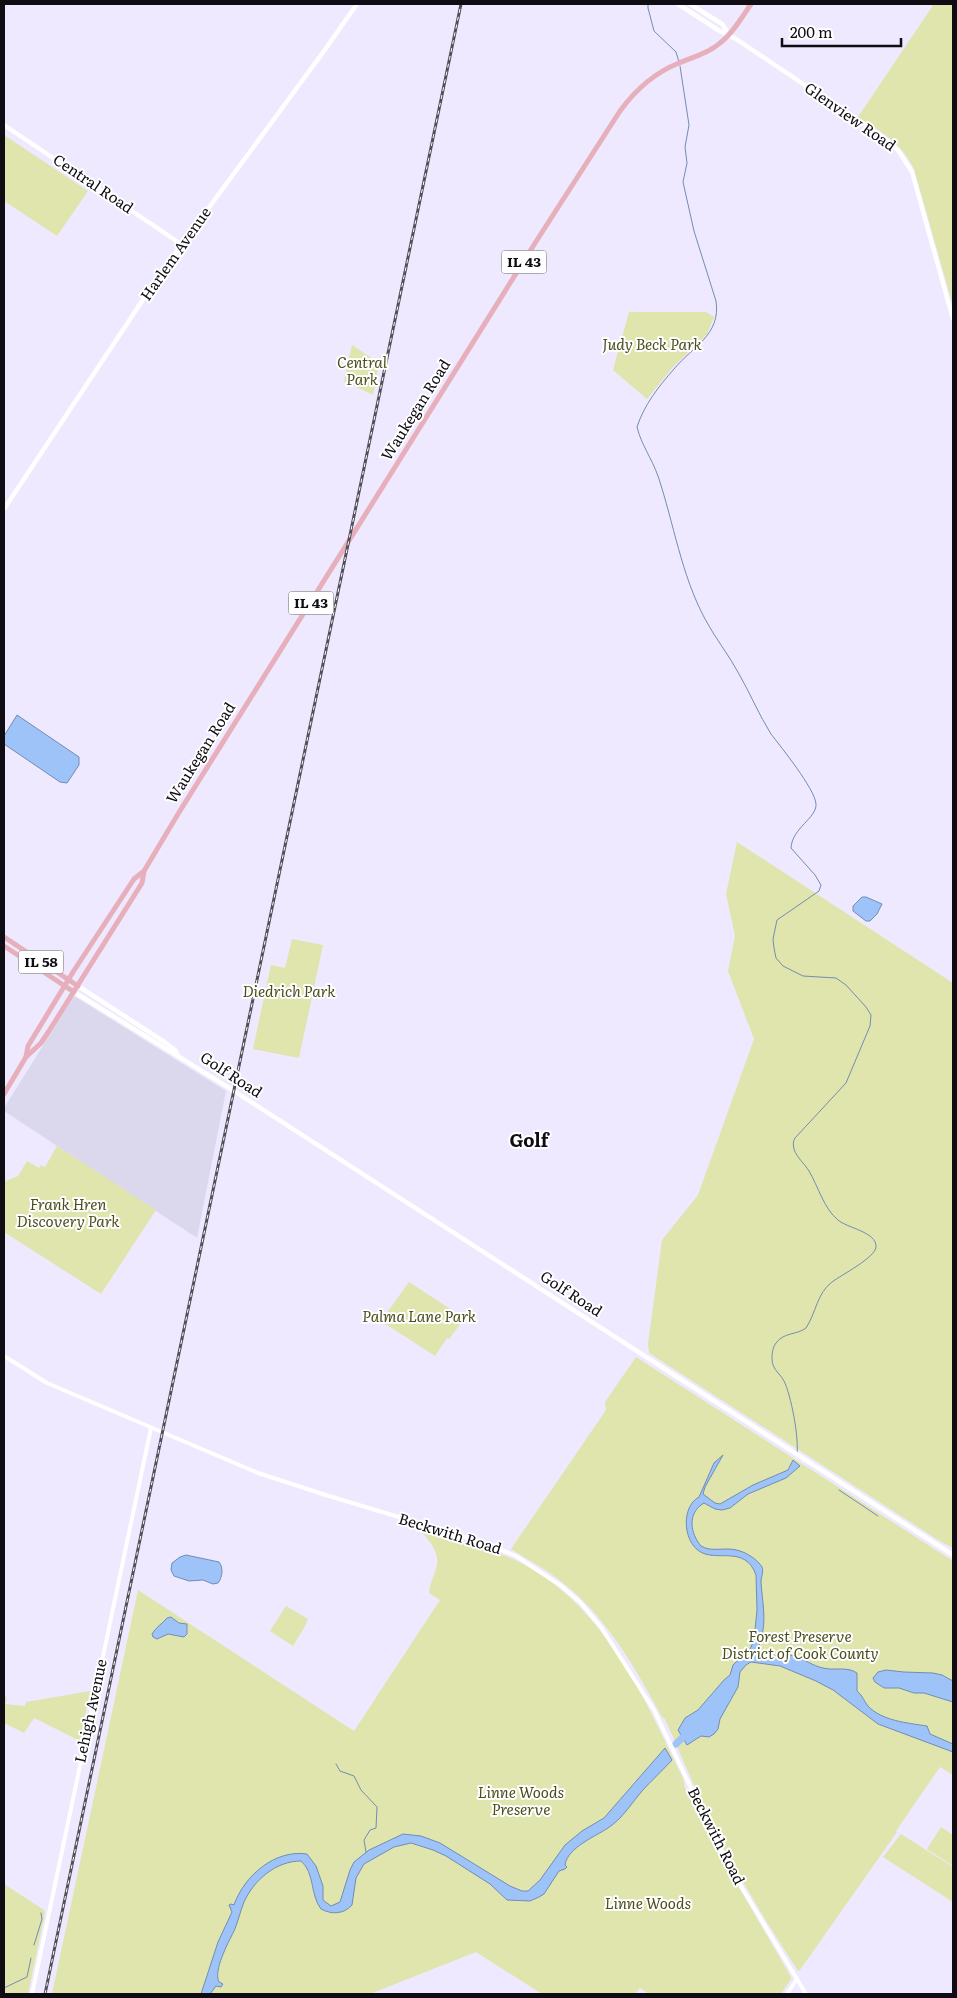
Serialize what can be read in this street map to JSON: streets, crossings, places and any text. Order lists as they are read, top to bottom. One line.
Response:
{"streets":{"main road":["Glenview Road","Central Road","Harlem Avenue","IL 43","Waukegan Road","IL 58","Golf Road"],"street":["Beckwith Road","Lehigh Avenue"]},"crossings":[["Glenview Road","Waukegan Road"],["Central Road","Harlem Avenue"],["IL 43","Waukegan Road"],["IL 43","Golf Road"],["Waukegan Road","Golf Road"],["Beckwith Road","Lehigh Avenue"]],"districts":["Golf"],"parks":["Judy Beck Park","Central Park","Diedrich Park","Frank Hren Discovery Park","Palma Lane Park","Forest Preserve District of Cook County","Linne Woods Preserve","Linne Woods"],"scale_bar":"200 m"}
